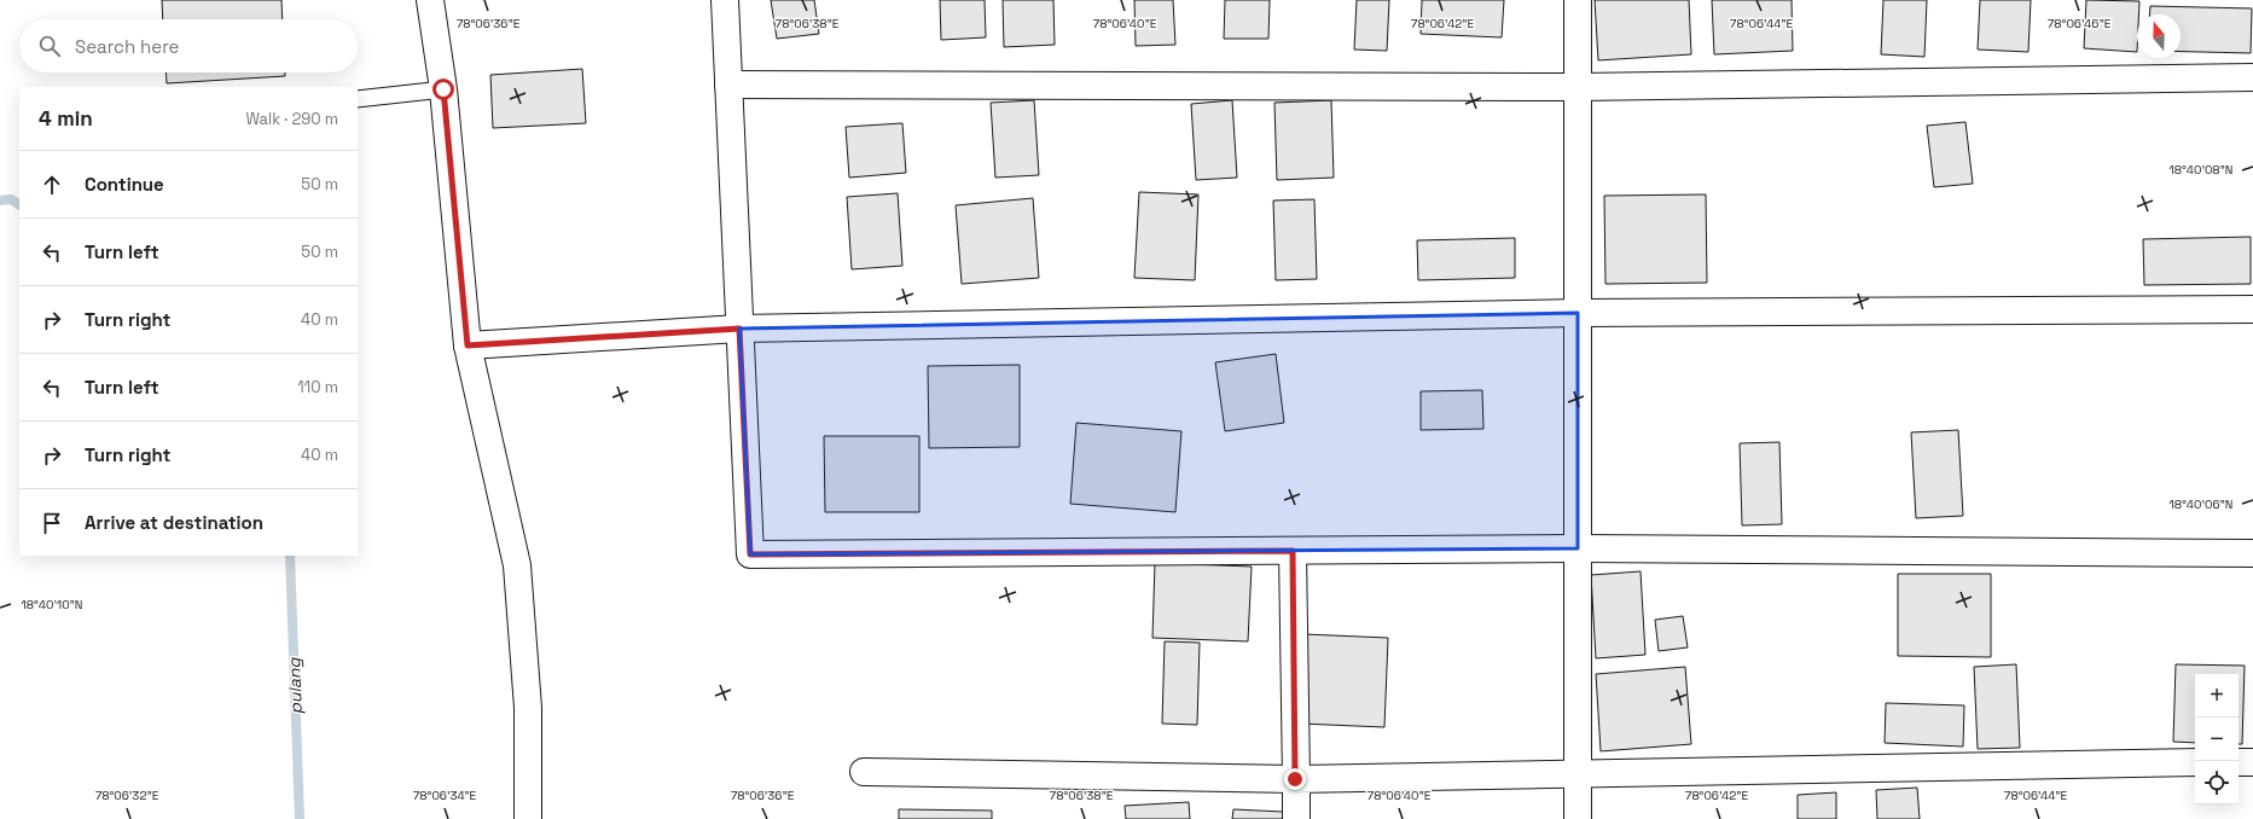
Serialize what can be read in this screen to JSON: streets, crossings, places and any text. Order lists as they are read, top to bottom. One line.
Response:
{"water":["pulang"],"north":"top","page":{"search":"Search here","heading":["4 min","Walk · 290 m"],"list":[["Continue","50 m"],["Turn left","50 m"],["Turn right","40 m"],["Turn left","110 m"],["Turn right","40 m"],"Arrive at destination"],"map_buttons":["+","−"]},"coordinates":["78°06'36\"E","78°06'38\"E","78°06'40\"E","78°06'42\"E","78°06'44\"E","78°06'46\"E","18°40'08\"N","18°40'06\"N","18°40'10\"N","78°06'32\"E","78°06'34\"E"]}
